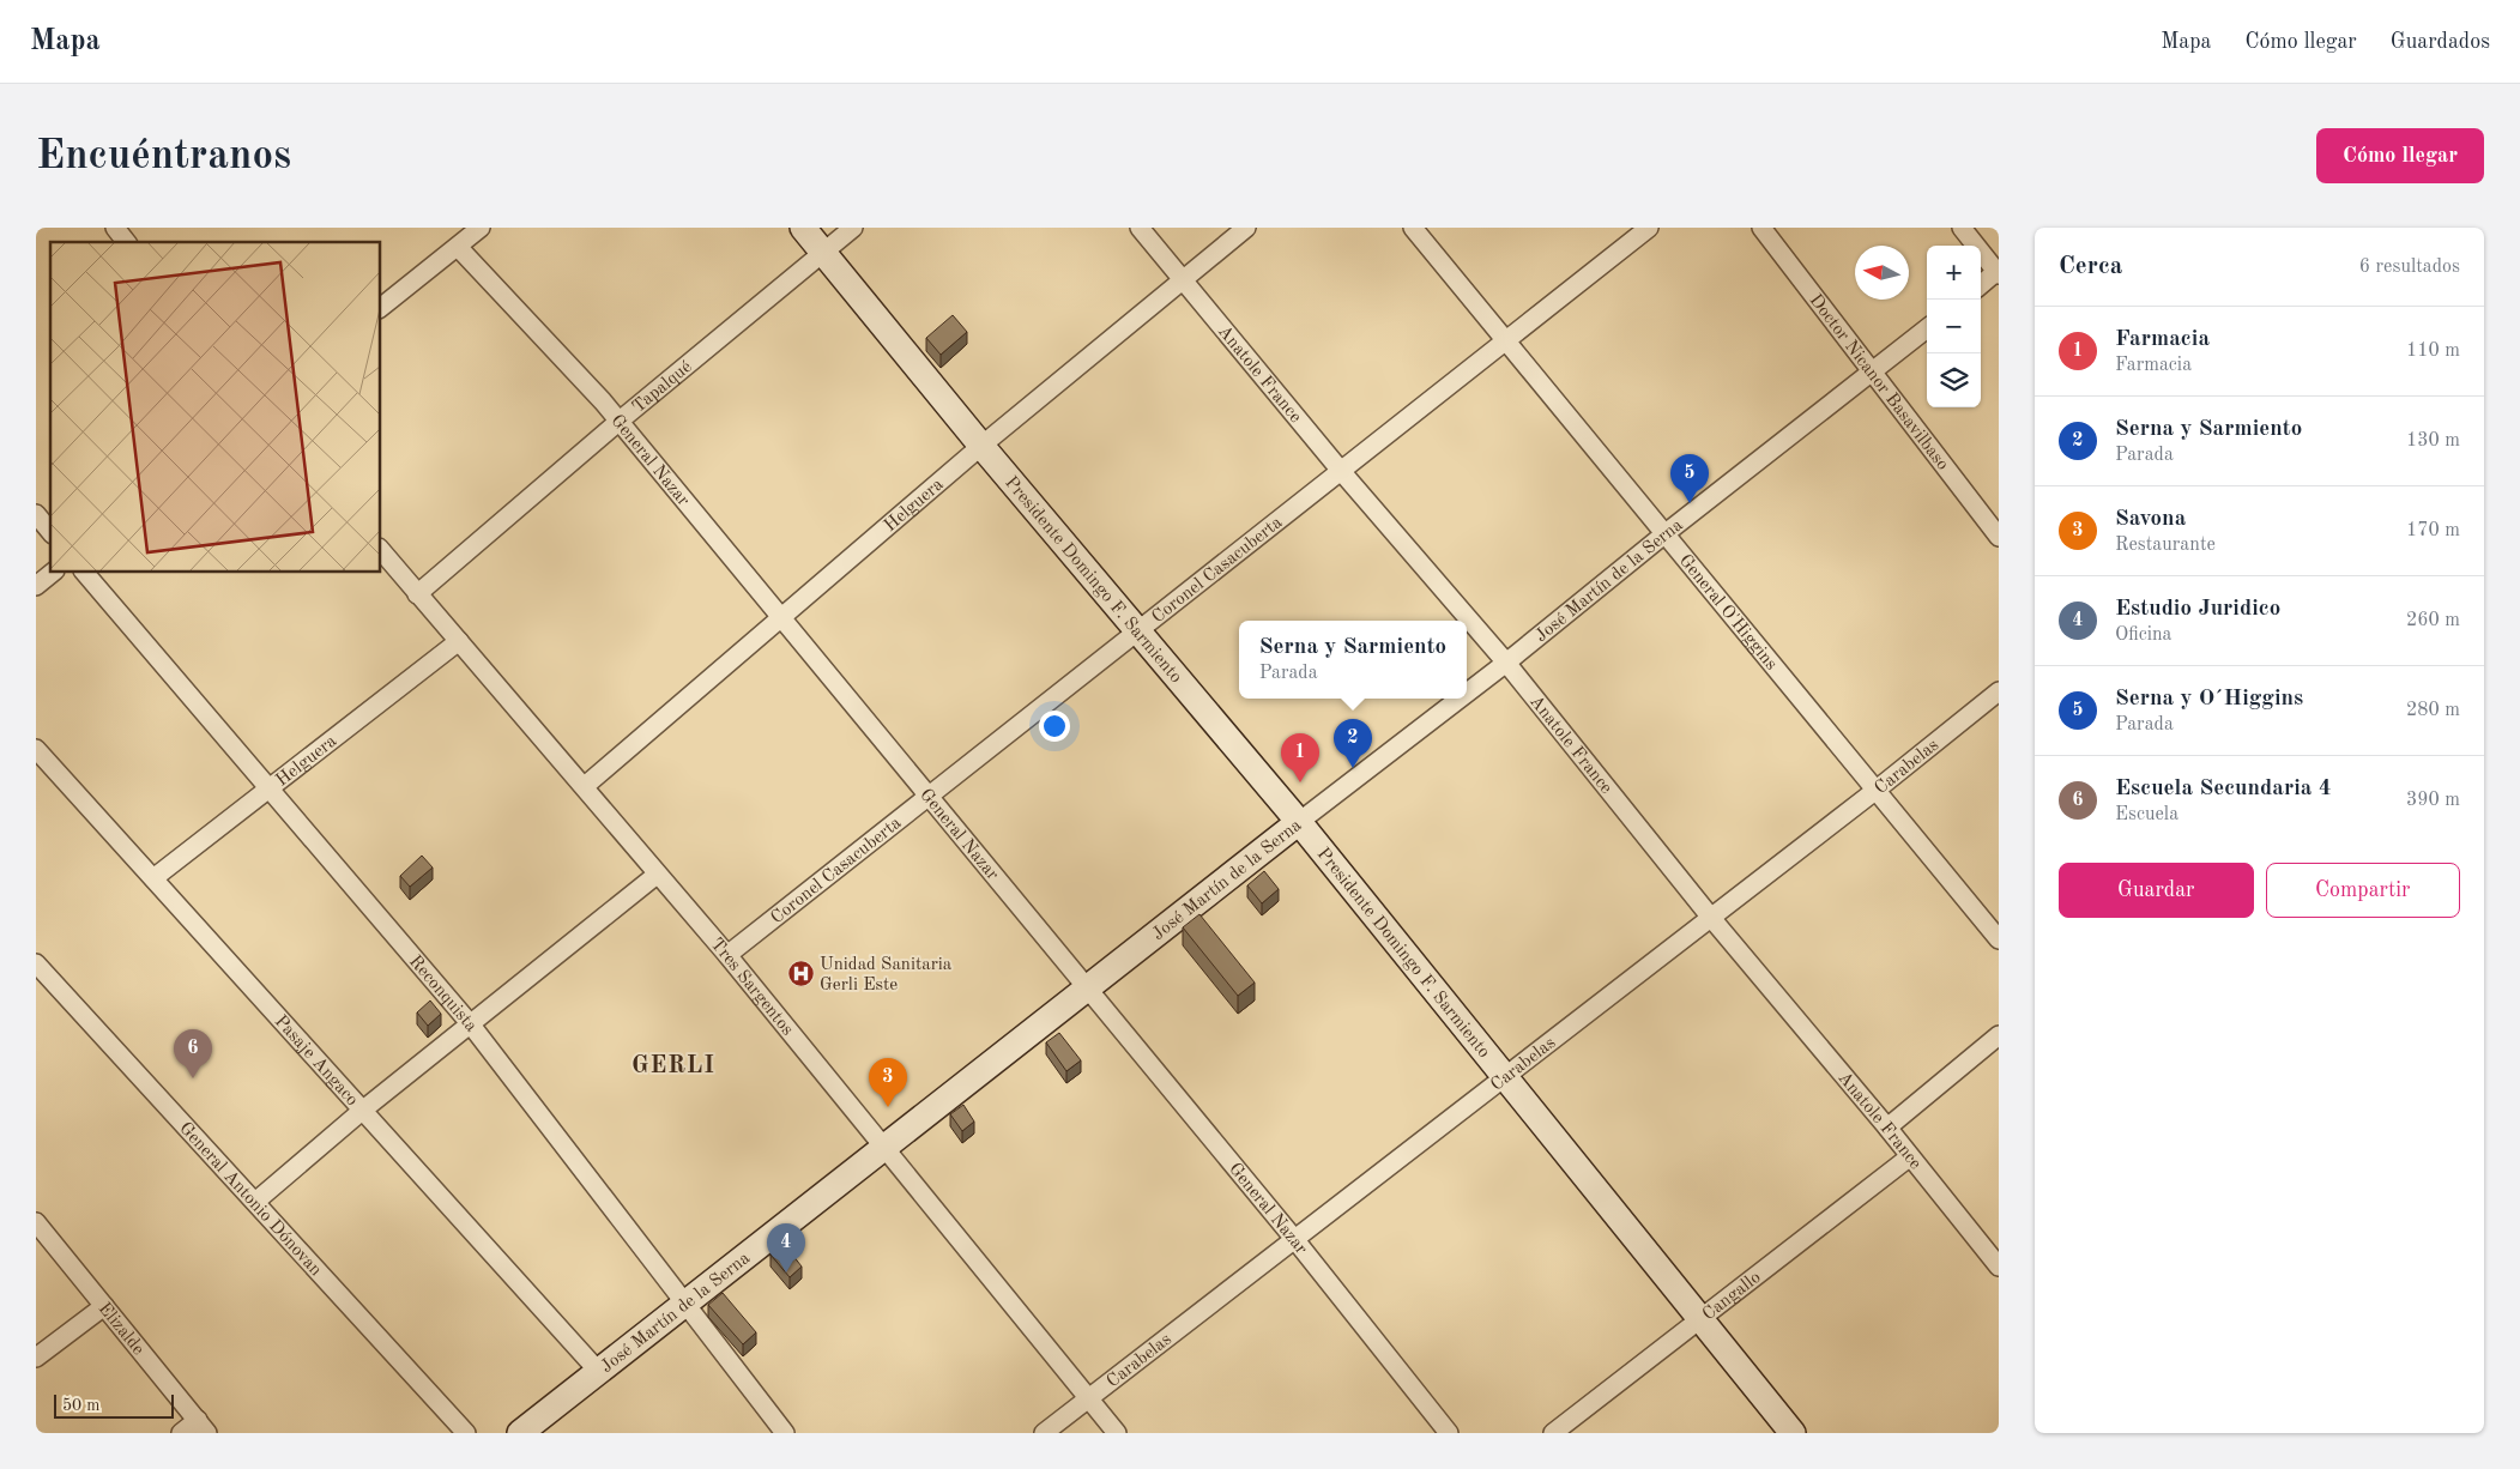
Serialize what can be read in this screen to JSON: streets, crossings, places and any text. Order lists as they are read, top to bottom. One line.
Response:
{"streets":{"street":["Anatole France","Doctor Nicanor Basavilbaso","Tapalqué","General Nazar","Helguera","Coronel Casacuberta","Presidente Domingo F. Sarmiento","José Martín de la Serna","General O'Higgins","Carabelas","Tres Sargentos","Reconquista","Pasaje Angaco","General Antonio Dónovan","Cangallo","Elizalde"]},"crossings":[["Anatole France","Helguera"],["Anatole France","Coronel Casacuberta"],["Anatole France","José Martín de la Serna"],["Anatole France","Carabelas"],["Anatole France","Cangallo"],["Doctor Nicanor Basavilbaso","José Martín de la Serna"],["Tapalqué","General Nazar"],["Tapalqué","Presidente Domingo F. Sarmiento"],["Tapalqué","Tres Sargentos"],["General Nazar","Helguera"],["General Nazar","Coronel Casacuberta"],["General Nazar","José Martín de la Serna"],["General Nazar","Carabelas"],["Helguera","Presidente Domingo F. Sarmiento"],["Helguera","Tres Sargentos"],["Helguera","Reconquista"],["Helguera","Pasaje Angaco"],["Coronel Casacuberta","Presidente Domingo F. Sarmiento"],["Coronel Casacuberta","General O'Higgins"],["Coronel Casacuberta","Tres Sargentos"],["Presidente Domingo F. Sarmiento","José Martín de la Serna"],["Presidente Domingo F. Sarmiento","Carabelas"],["Presidente Domingo F. Sarmiento","Cangallo"],["José Martín de la Serna","General O'Higgins"],["José Martín de la Serna","Tres Sargentos"],["José Martín de la Serna","Reconquista"],["José Martín de la Serna","Pasaje Angaco"],["General O'Higgins","Carabelas"],["Carabelas","Tres Sargentos"]],"districts":["GERLI"],"places":{"hospital":["Unidad Sanitaria Gerli Este"]},"scale_bar":"50 m","north":"left","page":{"header":"Mapa","nav":["Mapa","Cómo llegar","Guardados"],"buttons":["Cómo llegar",["Guardar","Compartir"]],"title":"Encuéntranos","heading":["Cerca","6 resultados"],"map_buttons":["+","−"],"list":[{"mark":"1","name":"Farmacia","note":"Farmacia","value":"110 m"},{"mark":"2","name":"Serna y Sarmiento","note":"Parada","value":"130 m"},{"mark":"3","name":"Savona","note":"Restaurante","value":"170 m"},{"mark":"4","name":"Estudio Juridico","note":"Oficina","value":"260 m"},{"mark":"5","name":"Serna y O´Higgins","note":"Parada","value":"280 m"},{"mark":"6","name":"Escuela Secundaria 4","note":"Escuela","value":"390 m"}],"pins":["5","2","1","6","3","4"],"popup":["Serna y Sarmiento","Parada"],"scale":"50 m"}}
